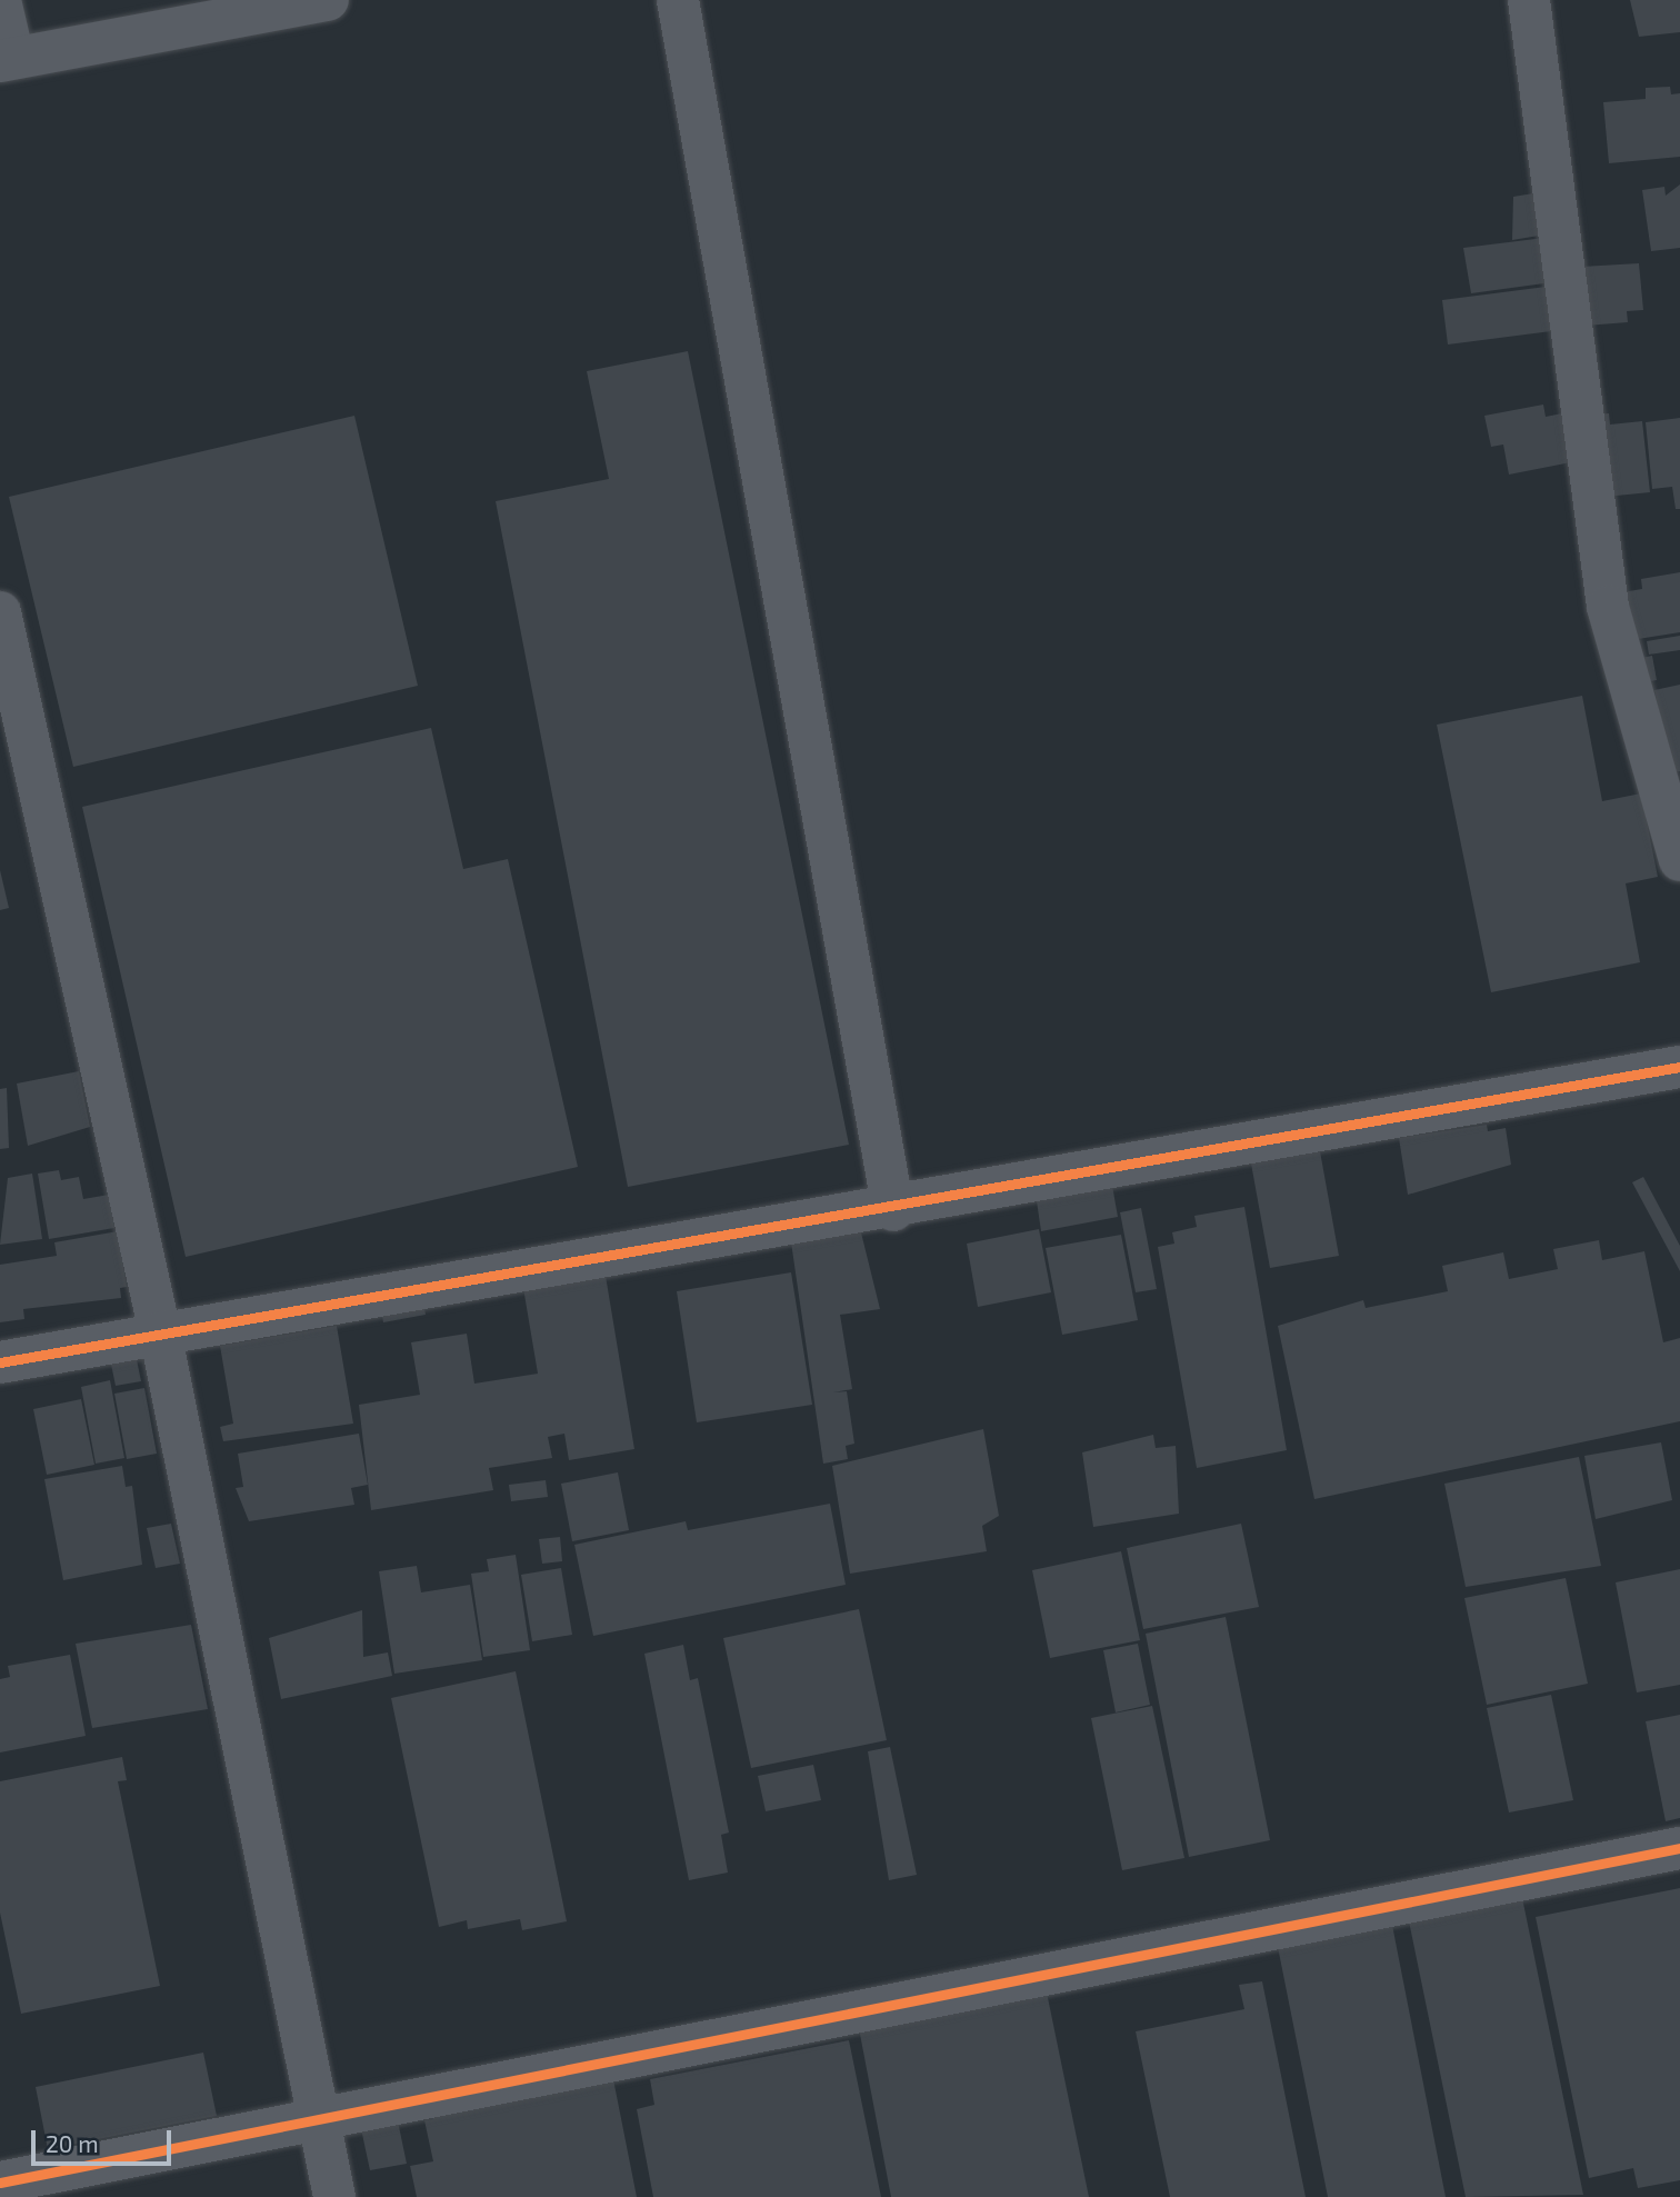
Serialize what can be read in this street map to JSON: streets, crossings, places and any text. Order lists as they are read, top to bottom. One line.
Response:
{"scale_bar":"20 m"}
